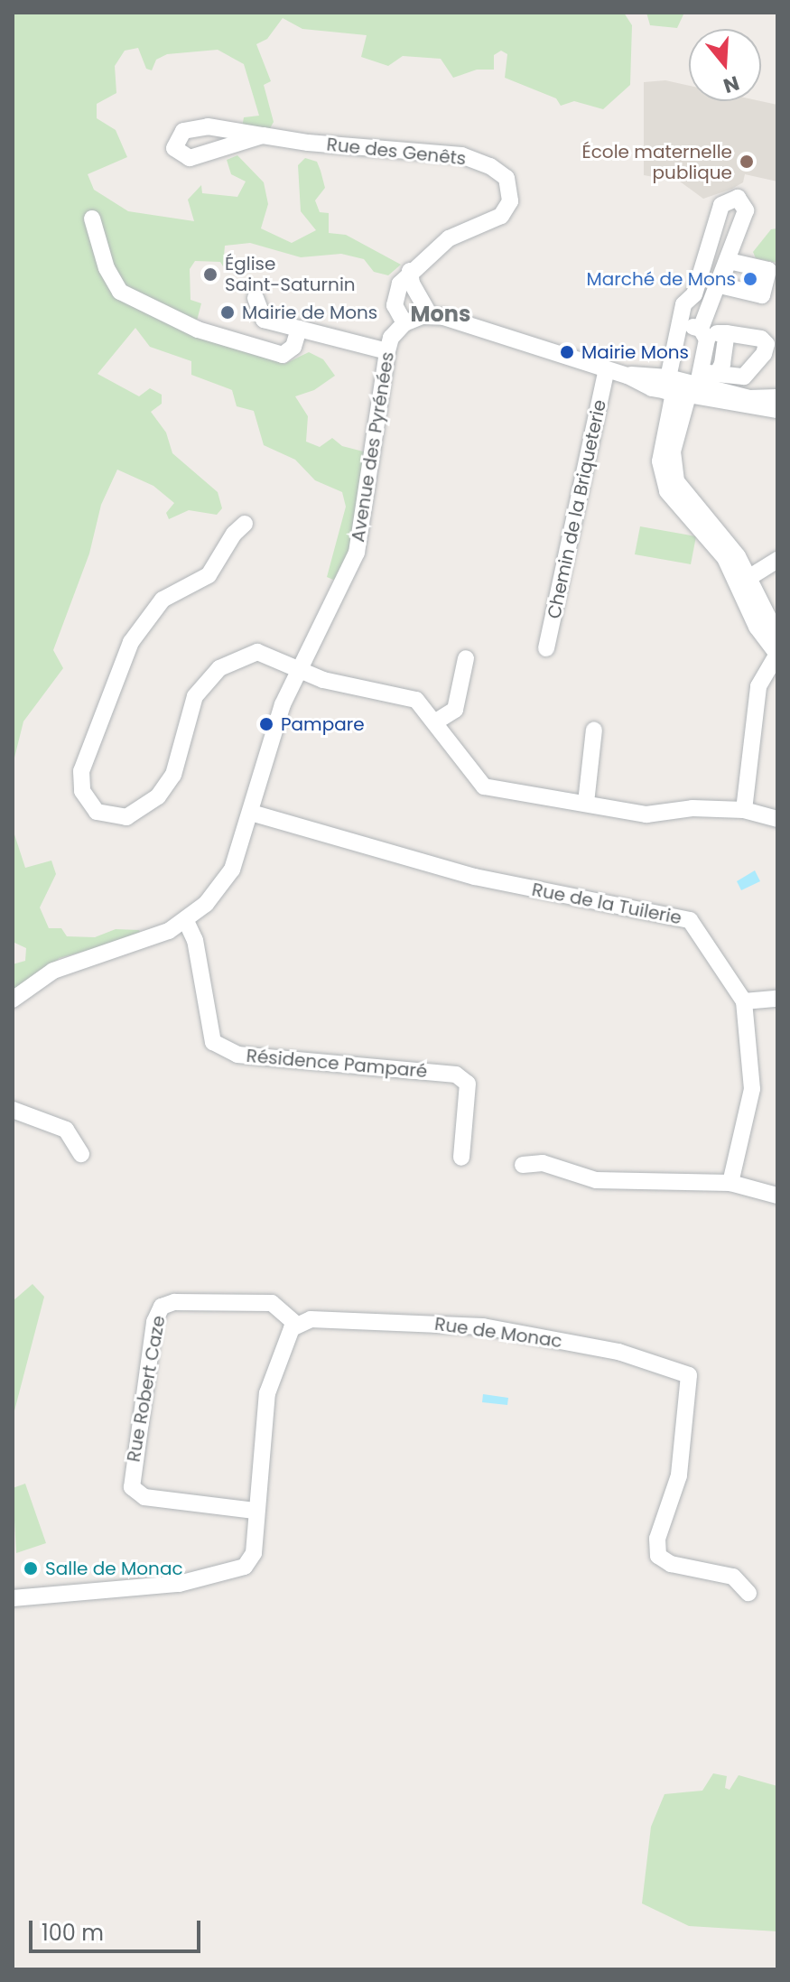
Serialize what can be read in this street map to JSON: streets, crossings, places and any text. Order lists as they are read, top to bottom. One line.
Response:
{"streets":{"street":["Rue des Genêts","Avenue des Pyrénées","Chemin de la Briqueterie","Rue de la Tuilerie","Résidence Pamparé","Rue de Monac","Rue Robert Caze"]},"crossings":[["Rue des Genêts","Avenue des Pyrénées"],["Avenue des Pyrénées","Rue de la Tuilerie"],["Avenue des Pyrénées","Résidence Pamparé"],["Rue de Monac","Rue Robert Caze"]],"districts":["Mons"],"places":["École maternelle publique","Église Saint-Saturnin","Marché de Mons","Mairie de Mons","Mairie Mons","Pampare","Salle de Monac"],"scale_bar":"100 m","north":"bottom"}
